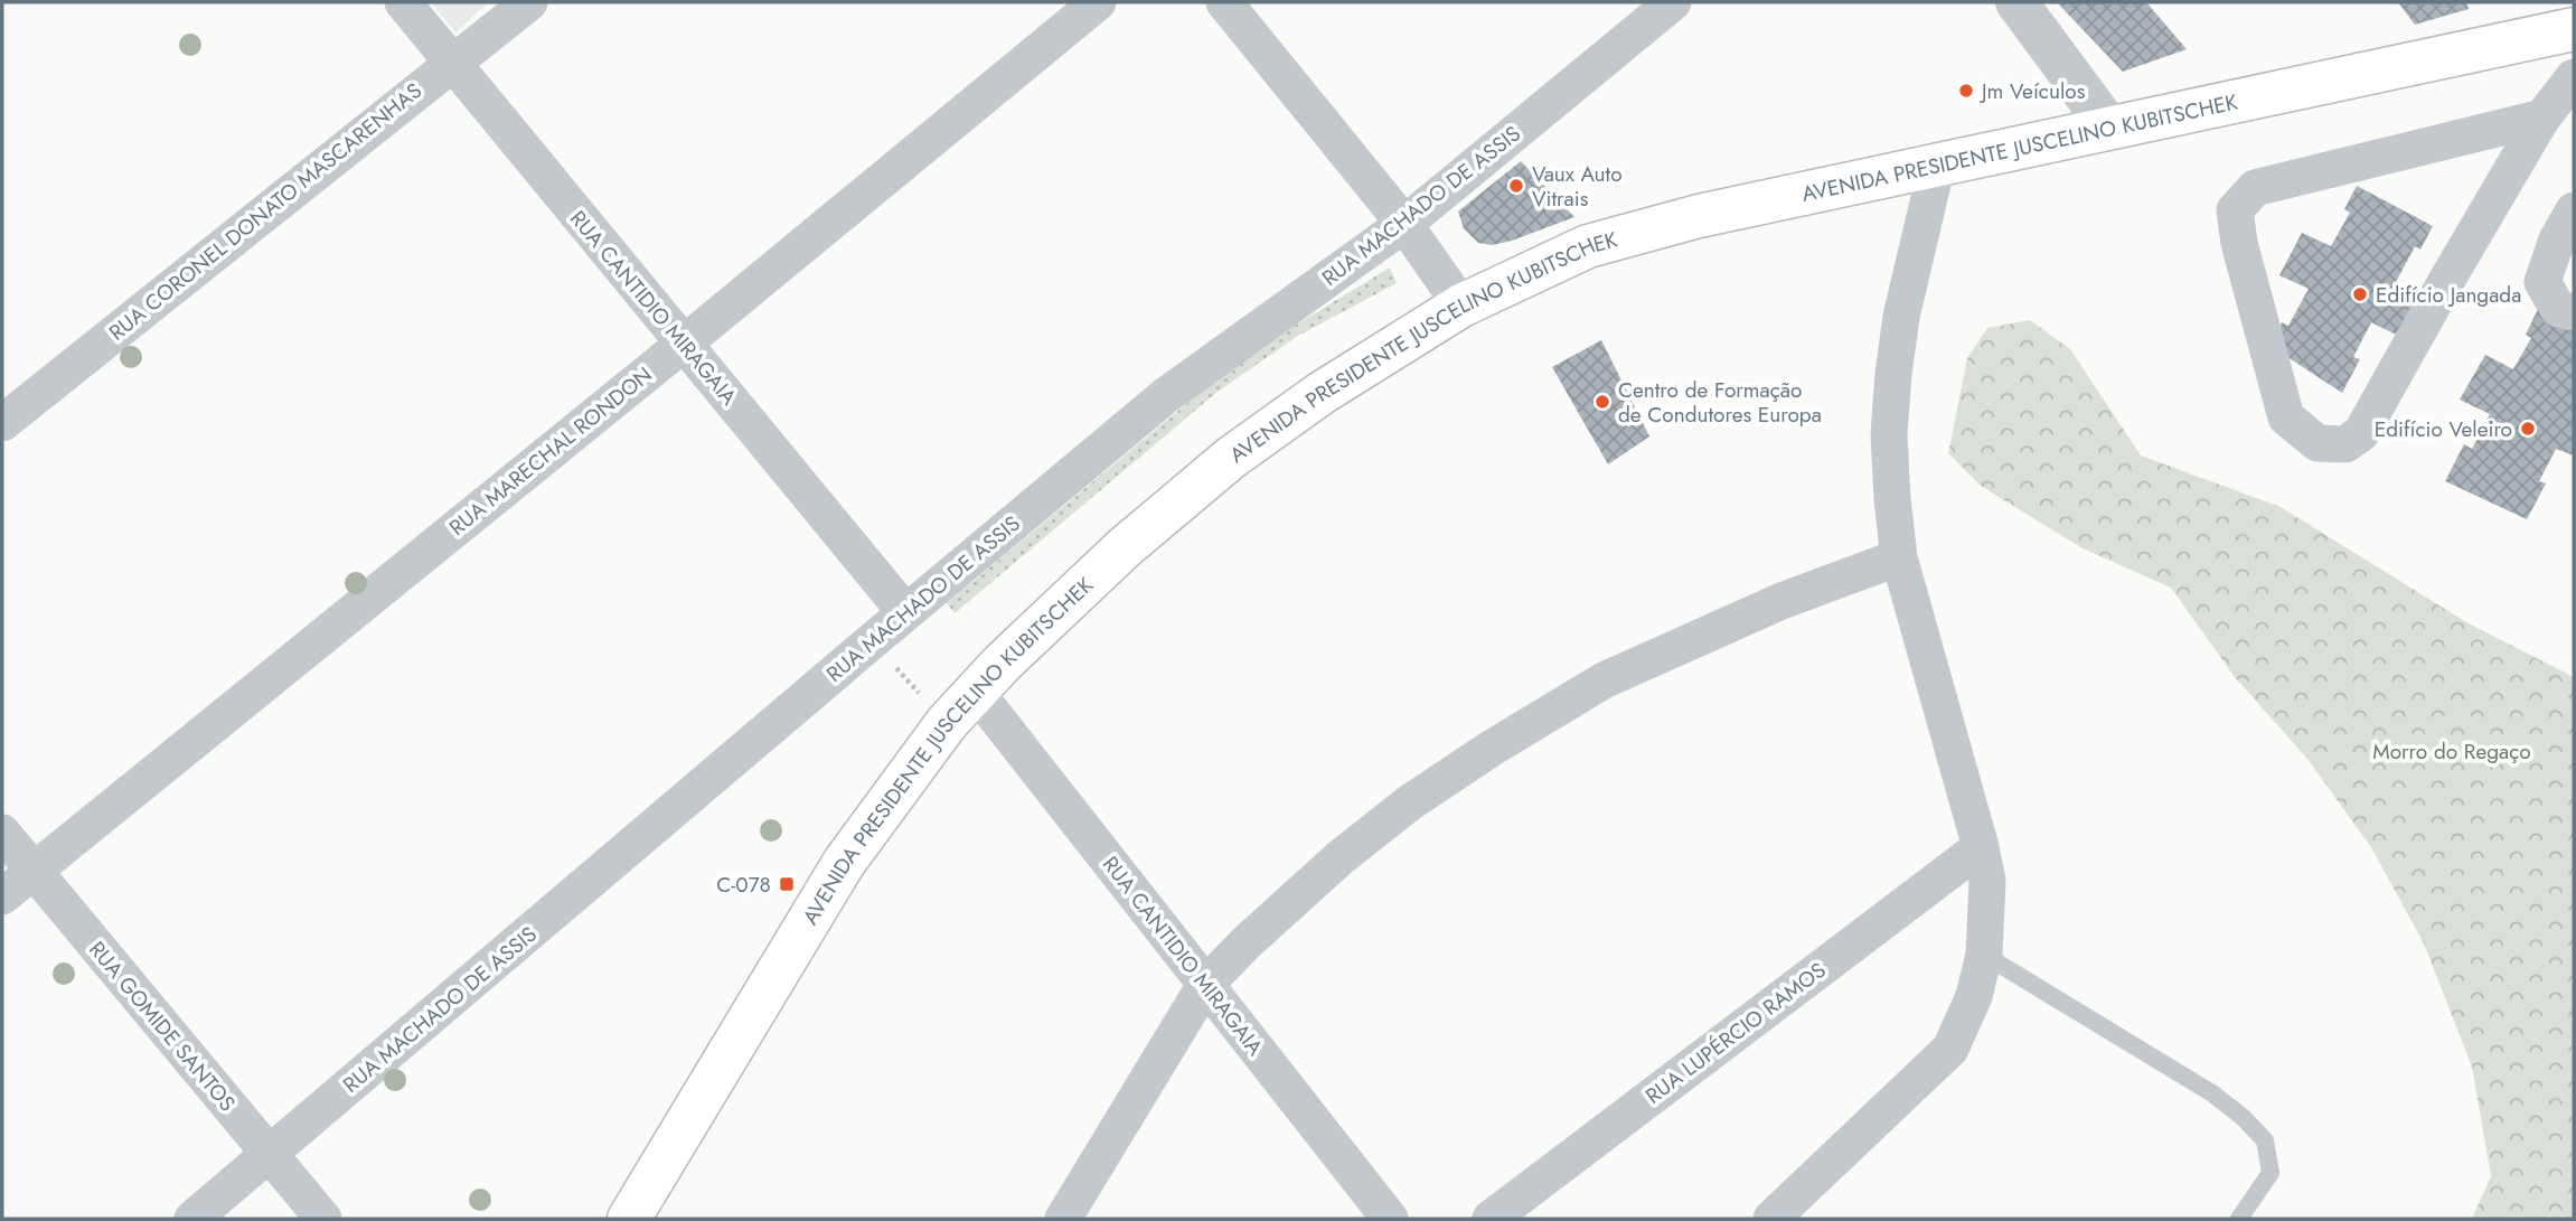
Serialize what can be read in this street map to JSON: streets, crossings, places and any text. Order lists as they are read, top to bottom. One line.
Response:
{"streets":{"main road":["AVENIDA PRESIDENTE JUSCELINO KUBITSCHEK"],"street":["RUA MACHADO DE ASSIS","RUA CORONEL DONATO MASCARENHAS","RUA CANTIDIO MIRAGAIA","RUA MARECHAL RONDON","RUA GOMIDE SANTOS","RUA LUPÉRCIO RAMOS"]},"crossings":[["AVENIDA PRESIDENTE JUSCELINO KUBITSCHEK","RUA CANTIDIO MIRAGAIA"],["RUA MACHADO DE ASSIS","RUA CANTIDIO MIRAGAIA"],["RUA MACHADO DE ASSIS","RUA GOMIDE SANTOS"],["RUA CORONEL DONATO MASCARENHAS","RUA CANTIDIO MIRAGAIA"],["RUA CANTIDIO MIRAGAIA","RUA MARECHAL RONDON"],["RUA MARECHAL RONDON","RUA GOMIDE SANTOS"]],"parks":["Morro do Regaço"],"places":{"other":["Jm Veículos","Vaux Auto Vitrais","Edifício Jangada","Centro de Formação de Condutores Europa","Edifício Veleiro"],"transit":["C-078"]}}
